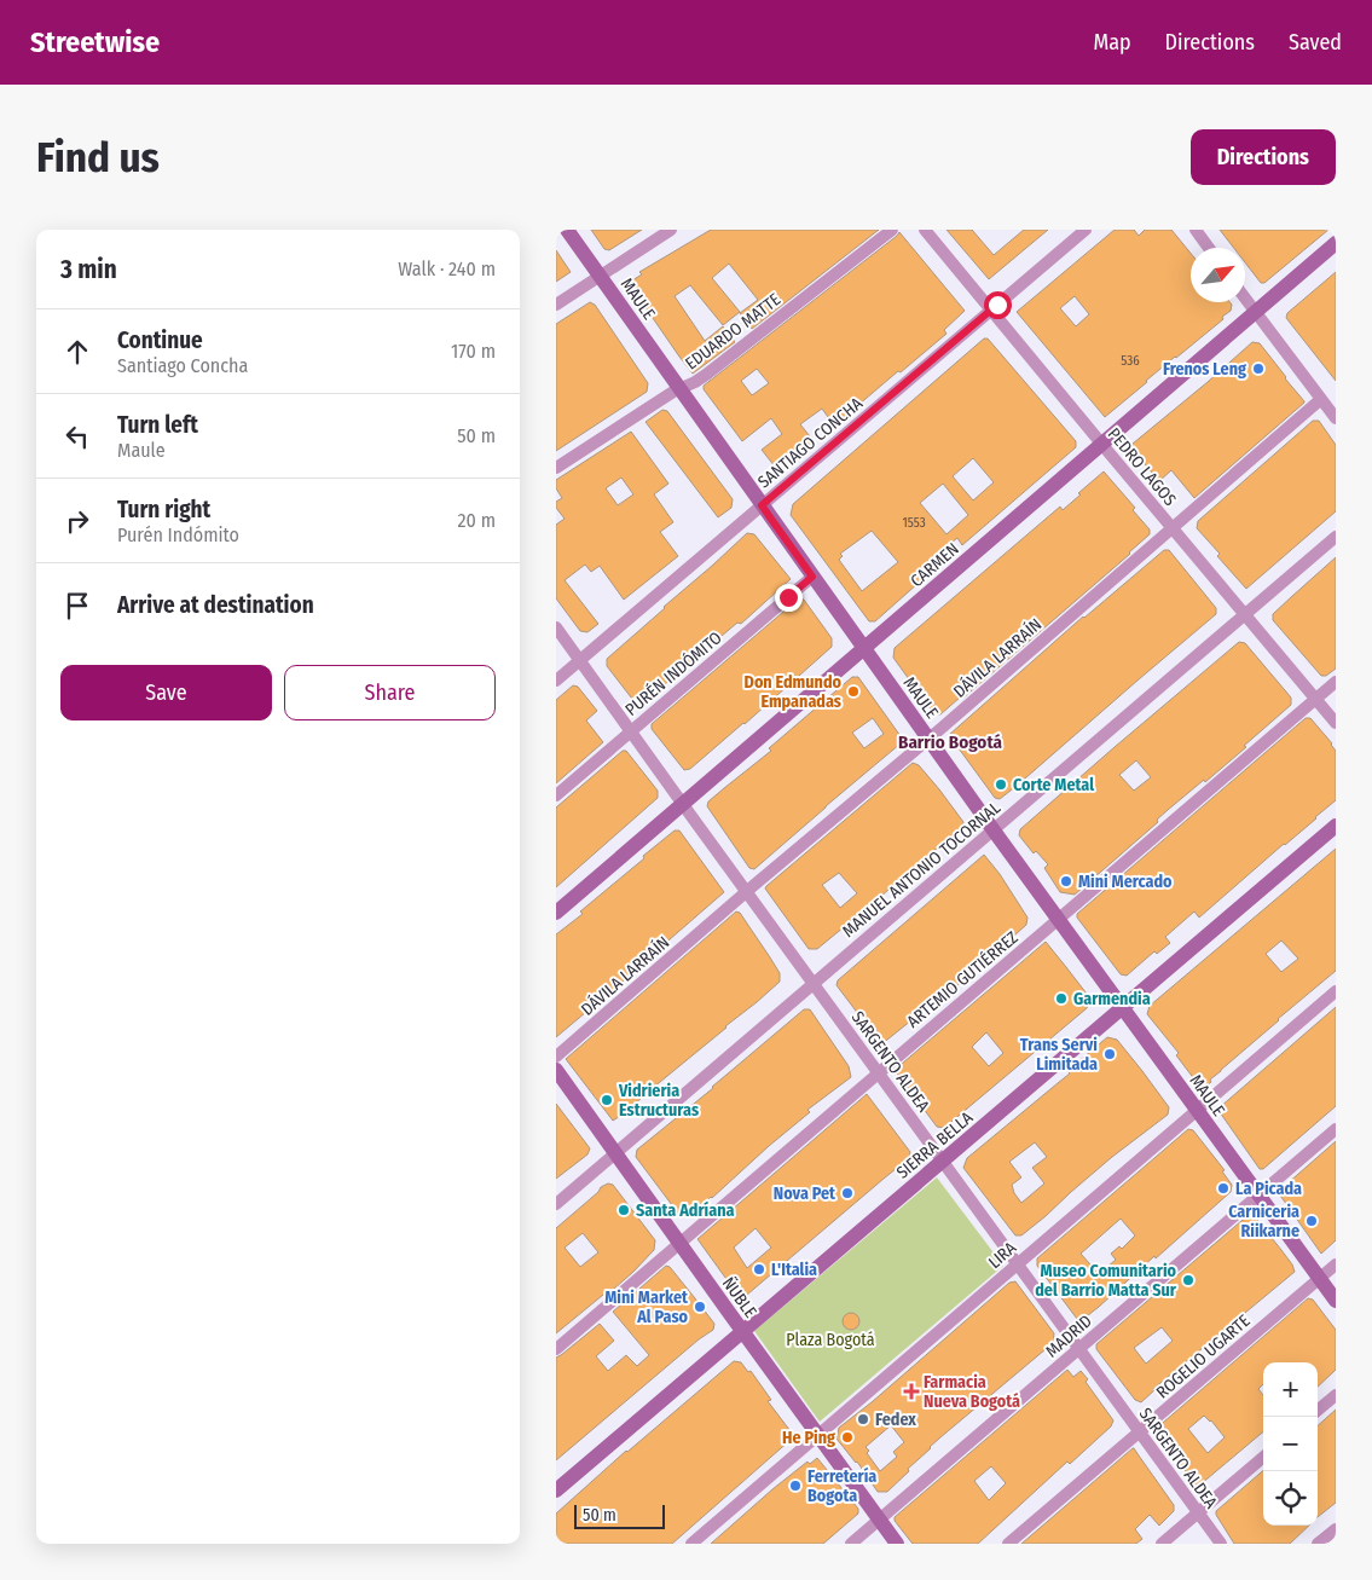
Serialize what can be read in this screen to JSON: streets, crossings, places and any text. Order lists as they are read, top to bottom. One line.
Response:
{"streets":{"main road":["MAULE","CARMEN","SIERRA BELLA","ÑUBLE"],"street":["EDUARDO MATTE","SANTIAGO CONCHA","PEDRO LAGOS","DÁVILA LARRAÍN","PURÉN INDÓMITO","MANUEL ANTONIO TOCORNAL","ARTEMIO GUTIÉRREZ","SARGENTO ALDEA","LIRA","MADRID","ROGELIO UGARTE"]},"crossings":[["MAULE","EDUARDO MATTE"],["MAULE","SANTIAGO CONCHA"],["MAULE","CARMEN"],["MAULE","DÁVILA LARRAÍN"],["MAULE","PURÉN INDÓMITO"],["MAULE","MANUEL ANTONIO TOCORNAL"],["MAULE","ARTEMIO GUTIÉRREZ"],["MAULE","SIERRA BELLA"],["MAULE","LIRA"],["MAULE","MADRID"],["MAULE","ROGELIO UGARTE"],["SANTIAGO CONCHA","PEDRO LAGOS"],["SANTIAGO CONCHA","SARGENTO ALDEA"],["PEDRO LAGOS","CARMEN"],["PEDRO LAGOS","DÁVILA LARRAÍN"],["PEDRO LAGOS","MANUEL ANTONIO TOCORNAL"],["PEDRO LAGOS","ARTEMIO GUTIÉRREZ"],["CARMEN","SARGENTO ALDEA"],["DÁVILA LARRAÍN","SARGENTO ALDEA"],["PURÉN INDÓMITO","SARGENTO ALDEA"],["MANUEL ANTONIO TOCORNAL","SARGENTO ALDEA"],["MANUEL ANTONIO TOCORNAL","ÑUBLE"],["ARTEMIO GUTIÉRREZ","SARGENTO ALDEA"],["ARTEMIO GUTIÉRREZ","ÑUBLE"],["SARGENTO ALDEA","SIERRA BELLA"],["SARGENTO ALDEA","LIRA"],["SARGENTO ALDEA","MADRID"],["SARGENTO ALDEA","ROGELIO UGARTE"],["SIERRA BELLA","ÑUBLE"],["LIRA","ÑUBLE"],["ÑUBLE","MADRID"]],"districts":["Barrio Bogotá"],"parks":["Plaza Bogotá"],"places":{"other":["Frenos Leng","Don Edmundo Empanadas","Corte Metal","Mini Mercado","Garmendia","Trans Servi Limitada","Vidrieria Estructuras","La Picada","Nova Pet","Santa Adríana","Carniceria Riikarne","L'Italia","Museo Comunitario del Barrio Matta Sur","Mini Market Al Paso","Fedex","He Ping","Ferretería Bogota"],"health":["Farmacia Nueva Bogotá"]},"house_numbers":["536","1553"],"scale_bar":"50 m","north":"top right","page":{"header":"Streetwise","nav":["Map","Directions","Saved"],"buttons":["Directions",["Save","Share"]],"title":"Find us","heading":["3 min","Walk · 240 m"],"list":[["Continue","Santiago Concha","170 m"],["Turn left","Maule","50 m"],["Turn right","Purén Indómito","20 m"],"Arrive at destination"],"map_buttons":["+","−"],"scale":"50 m"}}
